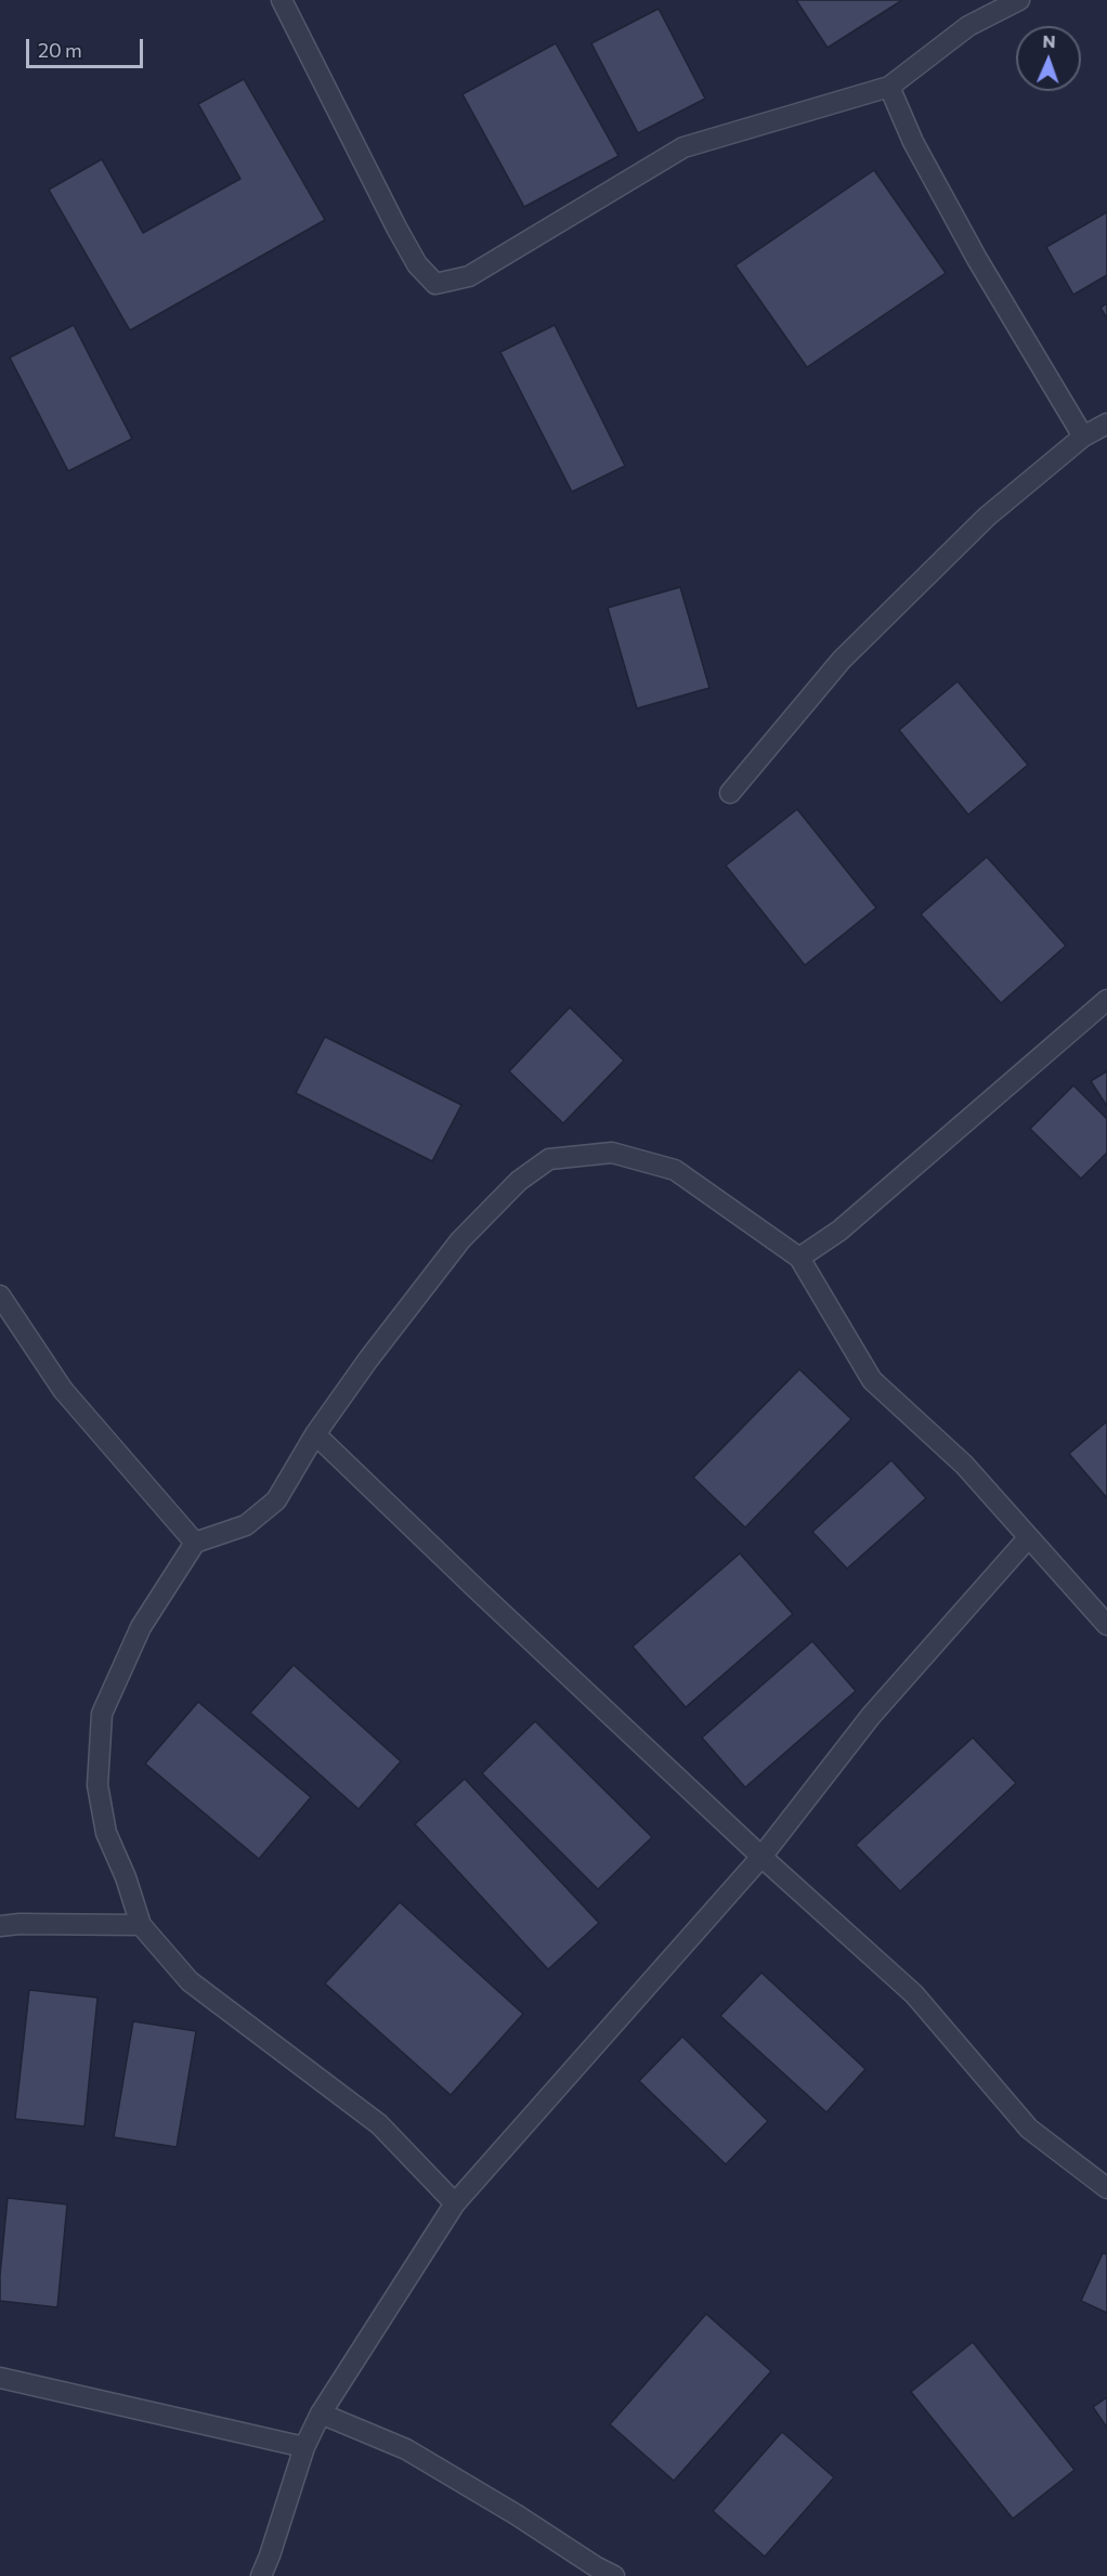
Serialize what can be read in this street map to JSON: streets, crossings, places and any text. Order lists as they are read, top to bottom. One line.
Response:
{"scale_bar":"20 m","north":"top"}
